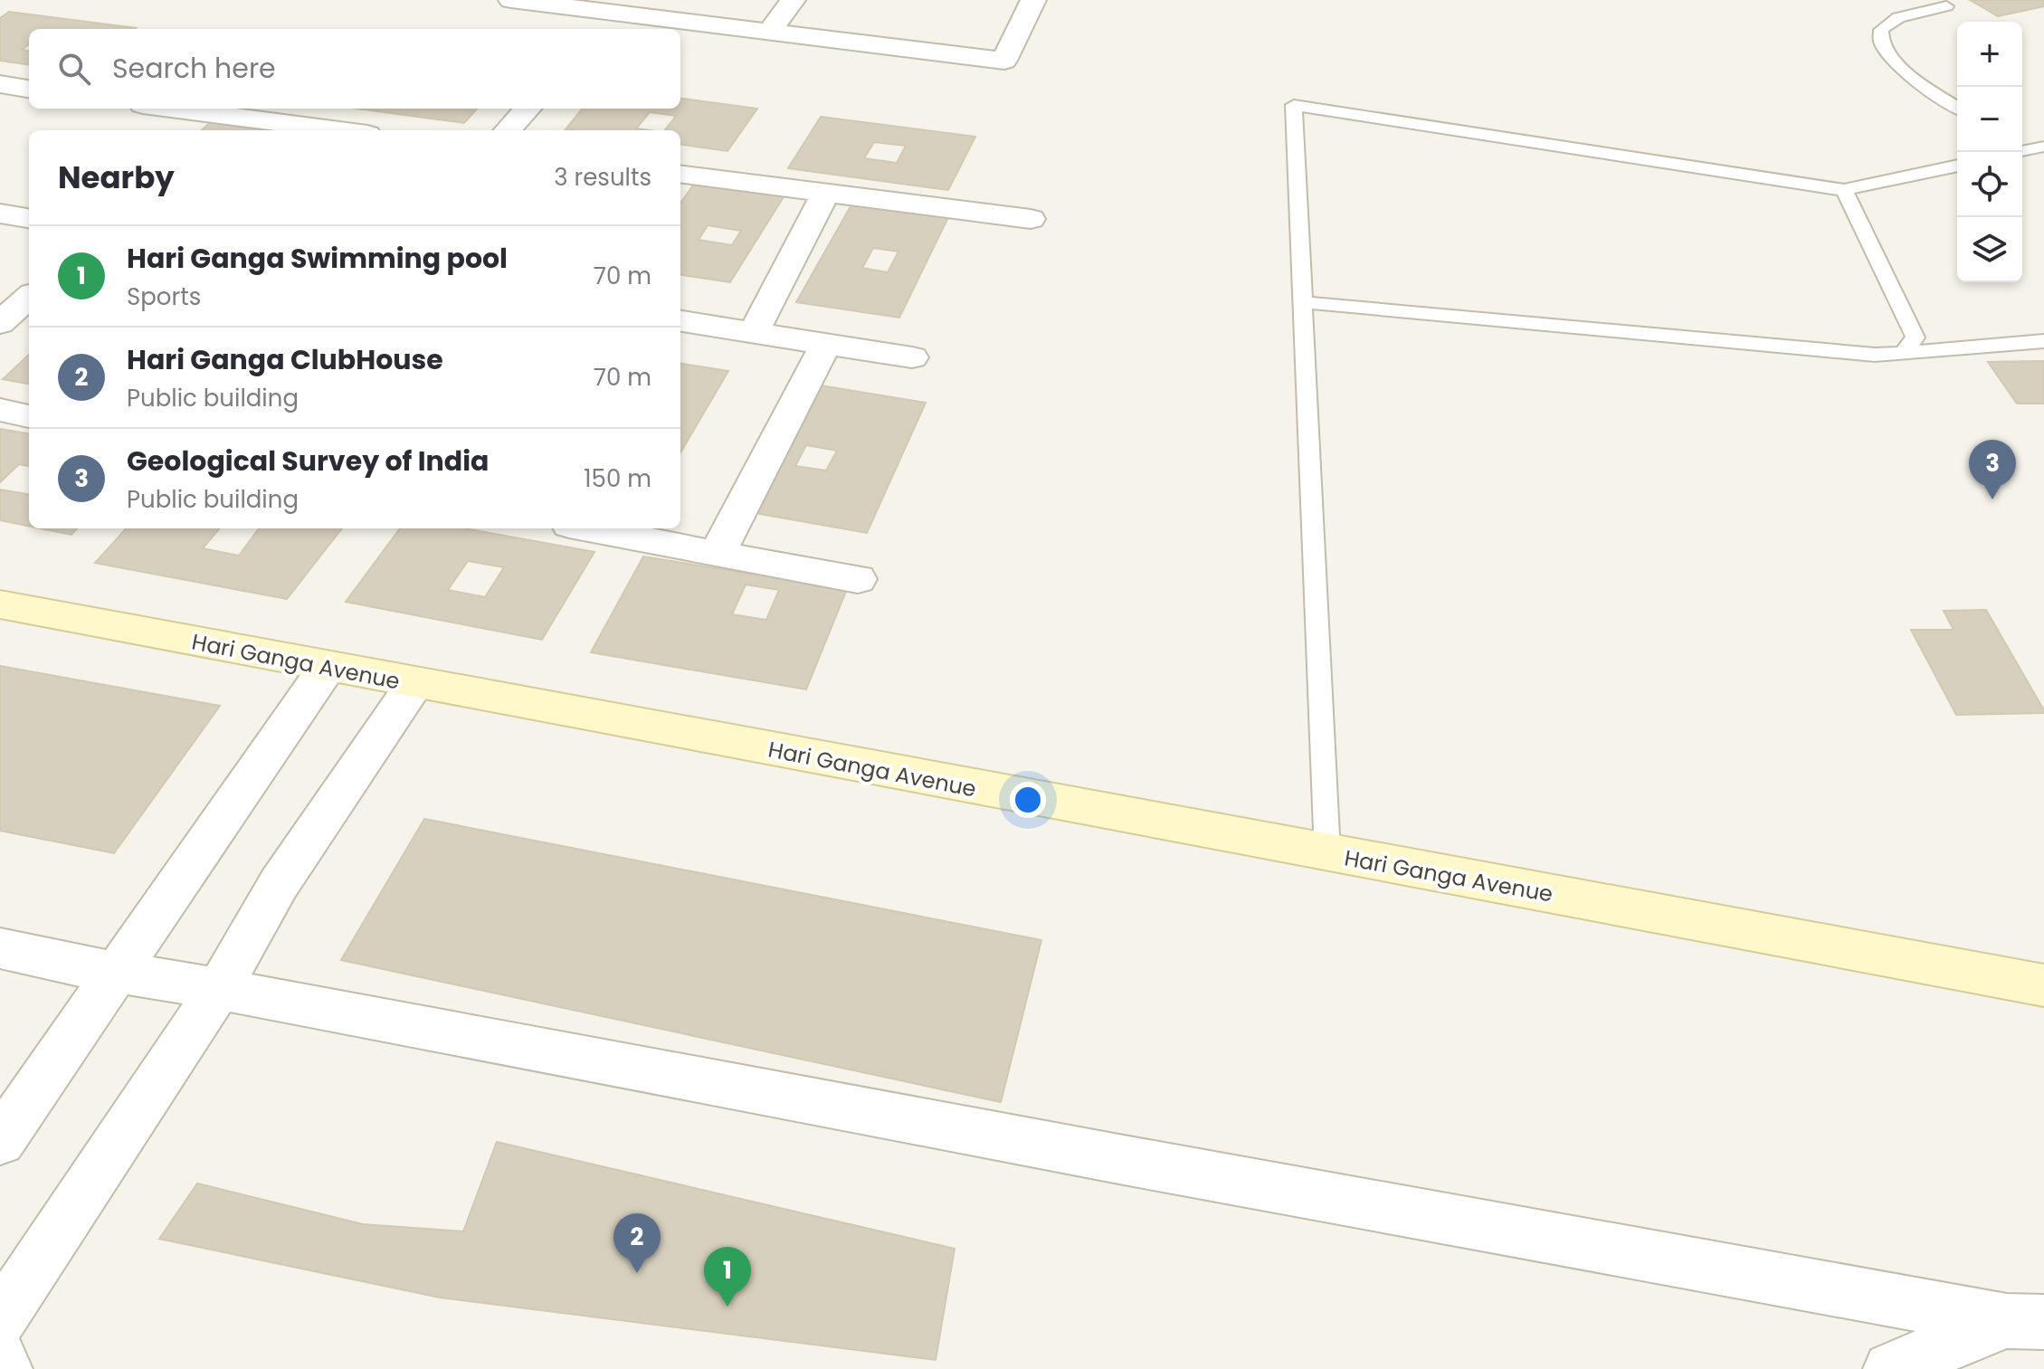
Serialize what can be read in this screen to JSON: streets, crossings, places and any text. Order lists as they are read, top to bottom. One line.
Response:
{"streets":{"street":["Hari Ganga Avenue"]},"page":{"map_buttons":["+","−"],"search":"Search here","heading":["Nearby","3 results"],"list":[{"mark":"1","name":"Hari Ganga Swimming pool","note":"Sports","value":"70 m"},{"mark":"2","name":"Hari Ganga ClubHouse","note":"Public building","value":"70 m"},{"mark":"3","name":"Geological Survey of India","note":"Public building","value":"150 m"}],"pins":["3","2","1"]}}
